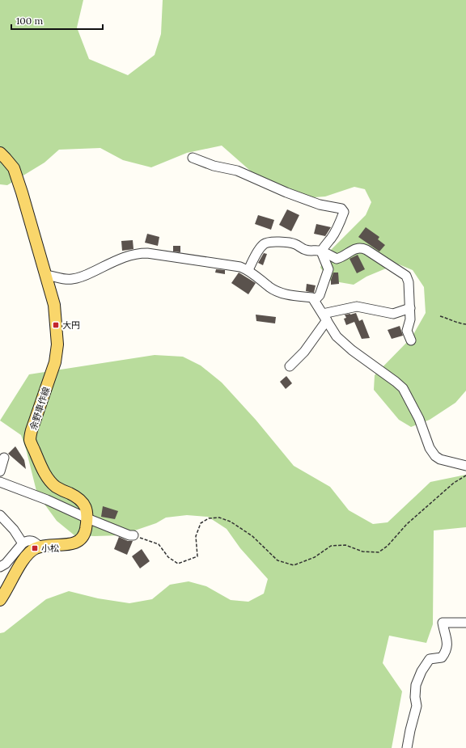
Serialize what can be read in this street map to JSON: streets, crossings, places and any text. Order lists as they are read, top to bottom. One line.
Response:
{"streets":{"main road":["余野車作線"]},"places":{"transit":["大円","小松"]},"scale_bar":"100 m"}
